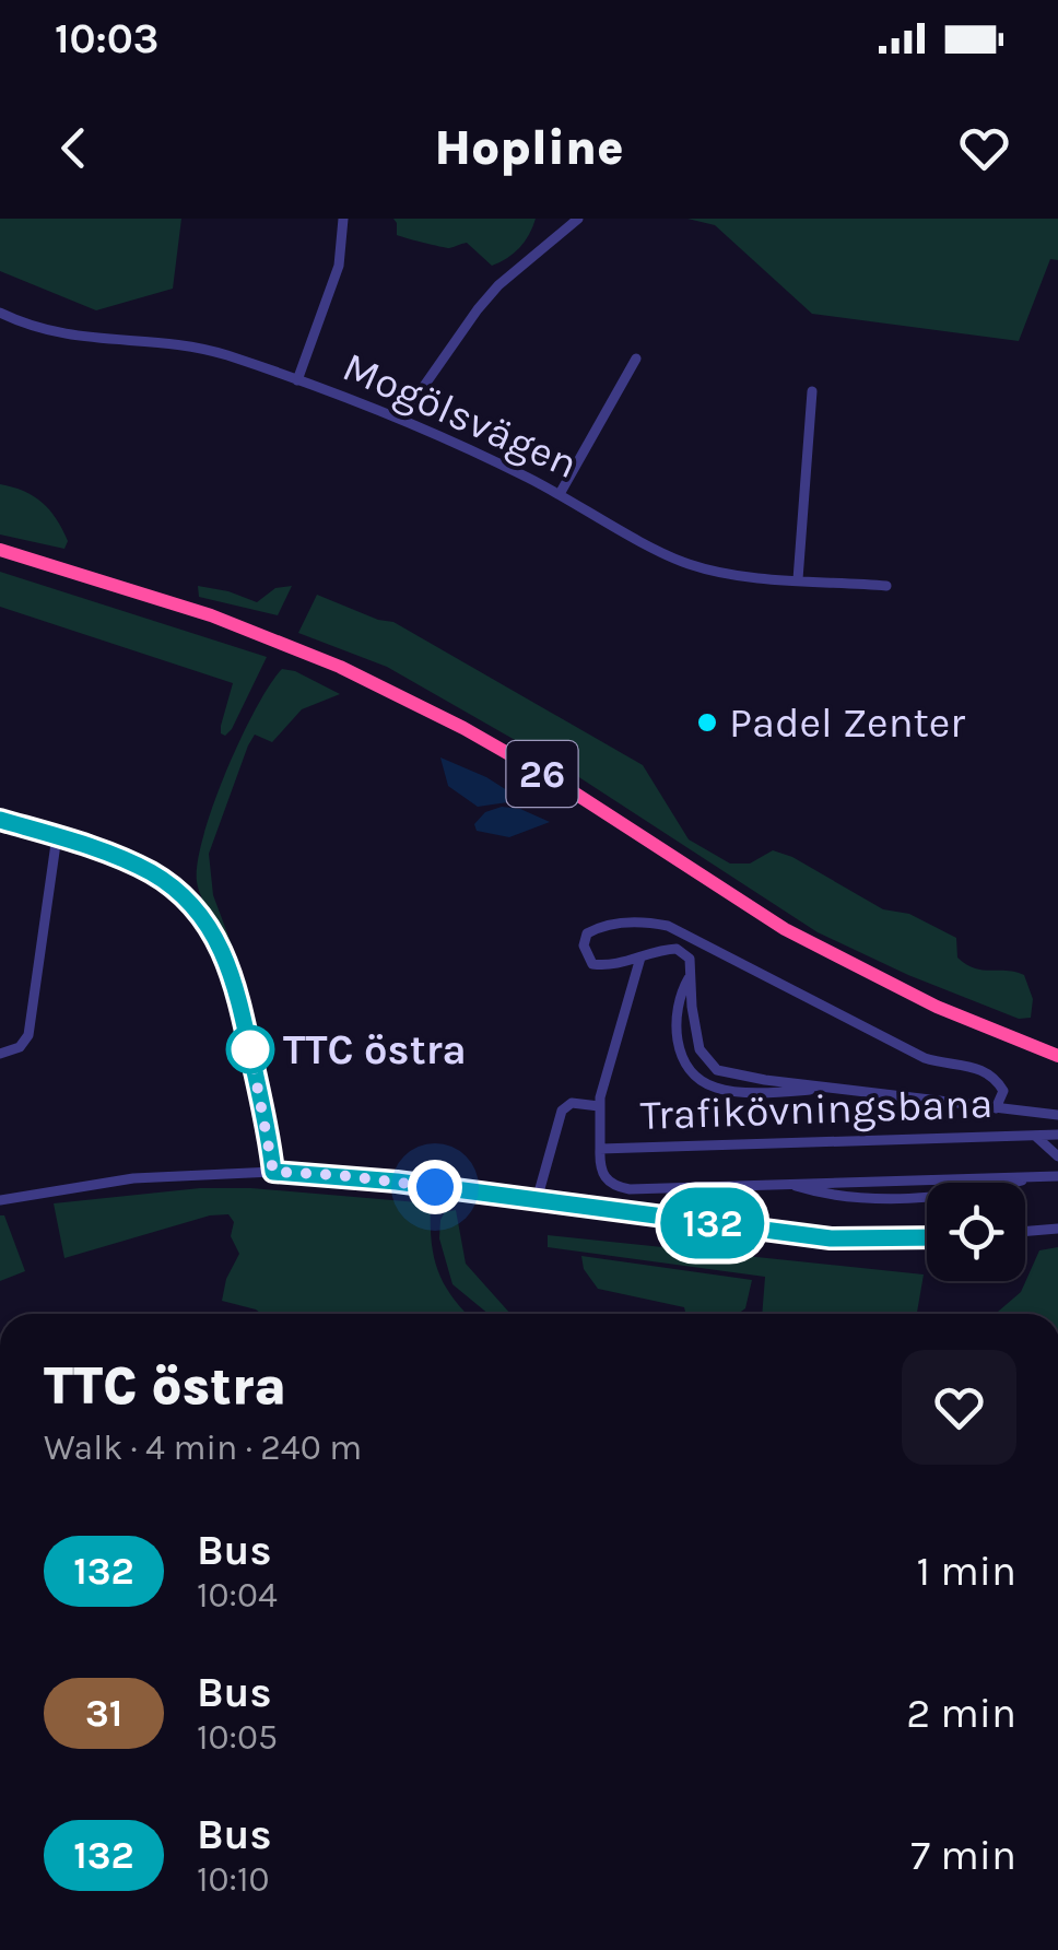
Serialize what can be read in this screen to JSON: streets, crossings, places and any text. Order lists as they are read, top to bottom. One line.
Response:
{"streets":{"highway":["26"],"street":["Mogölsvägen","Trafikövningsbana"]},"places":["Padel Zenter","TTC östra"],"lines":["bus line 132"],"page":{"status":"10:03","header":"Hopline","on_map":"132","heading":["TTC östra","Walk · 4 min · 240 m"],"list":[{"mark":"132","name":"Bus","note":"10:04","value":"1 min"},{"mark":"31","name":"Bus","note":"10:05","value":"2 min"},{"mark":"132","name":"Bus","note":"10:10","value":"7 min"}]}}
